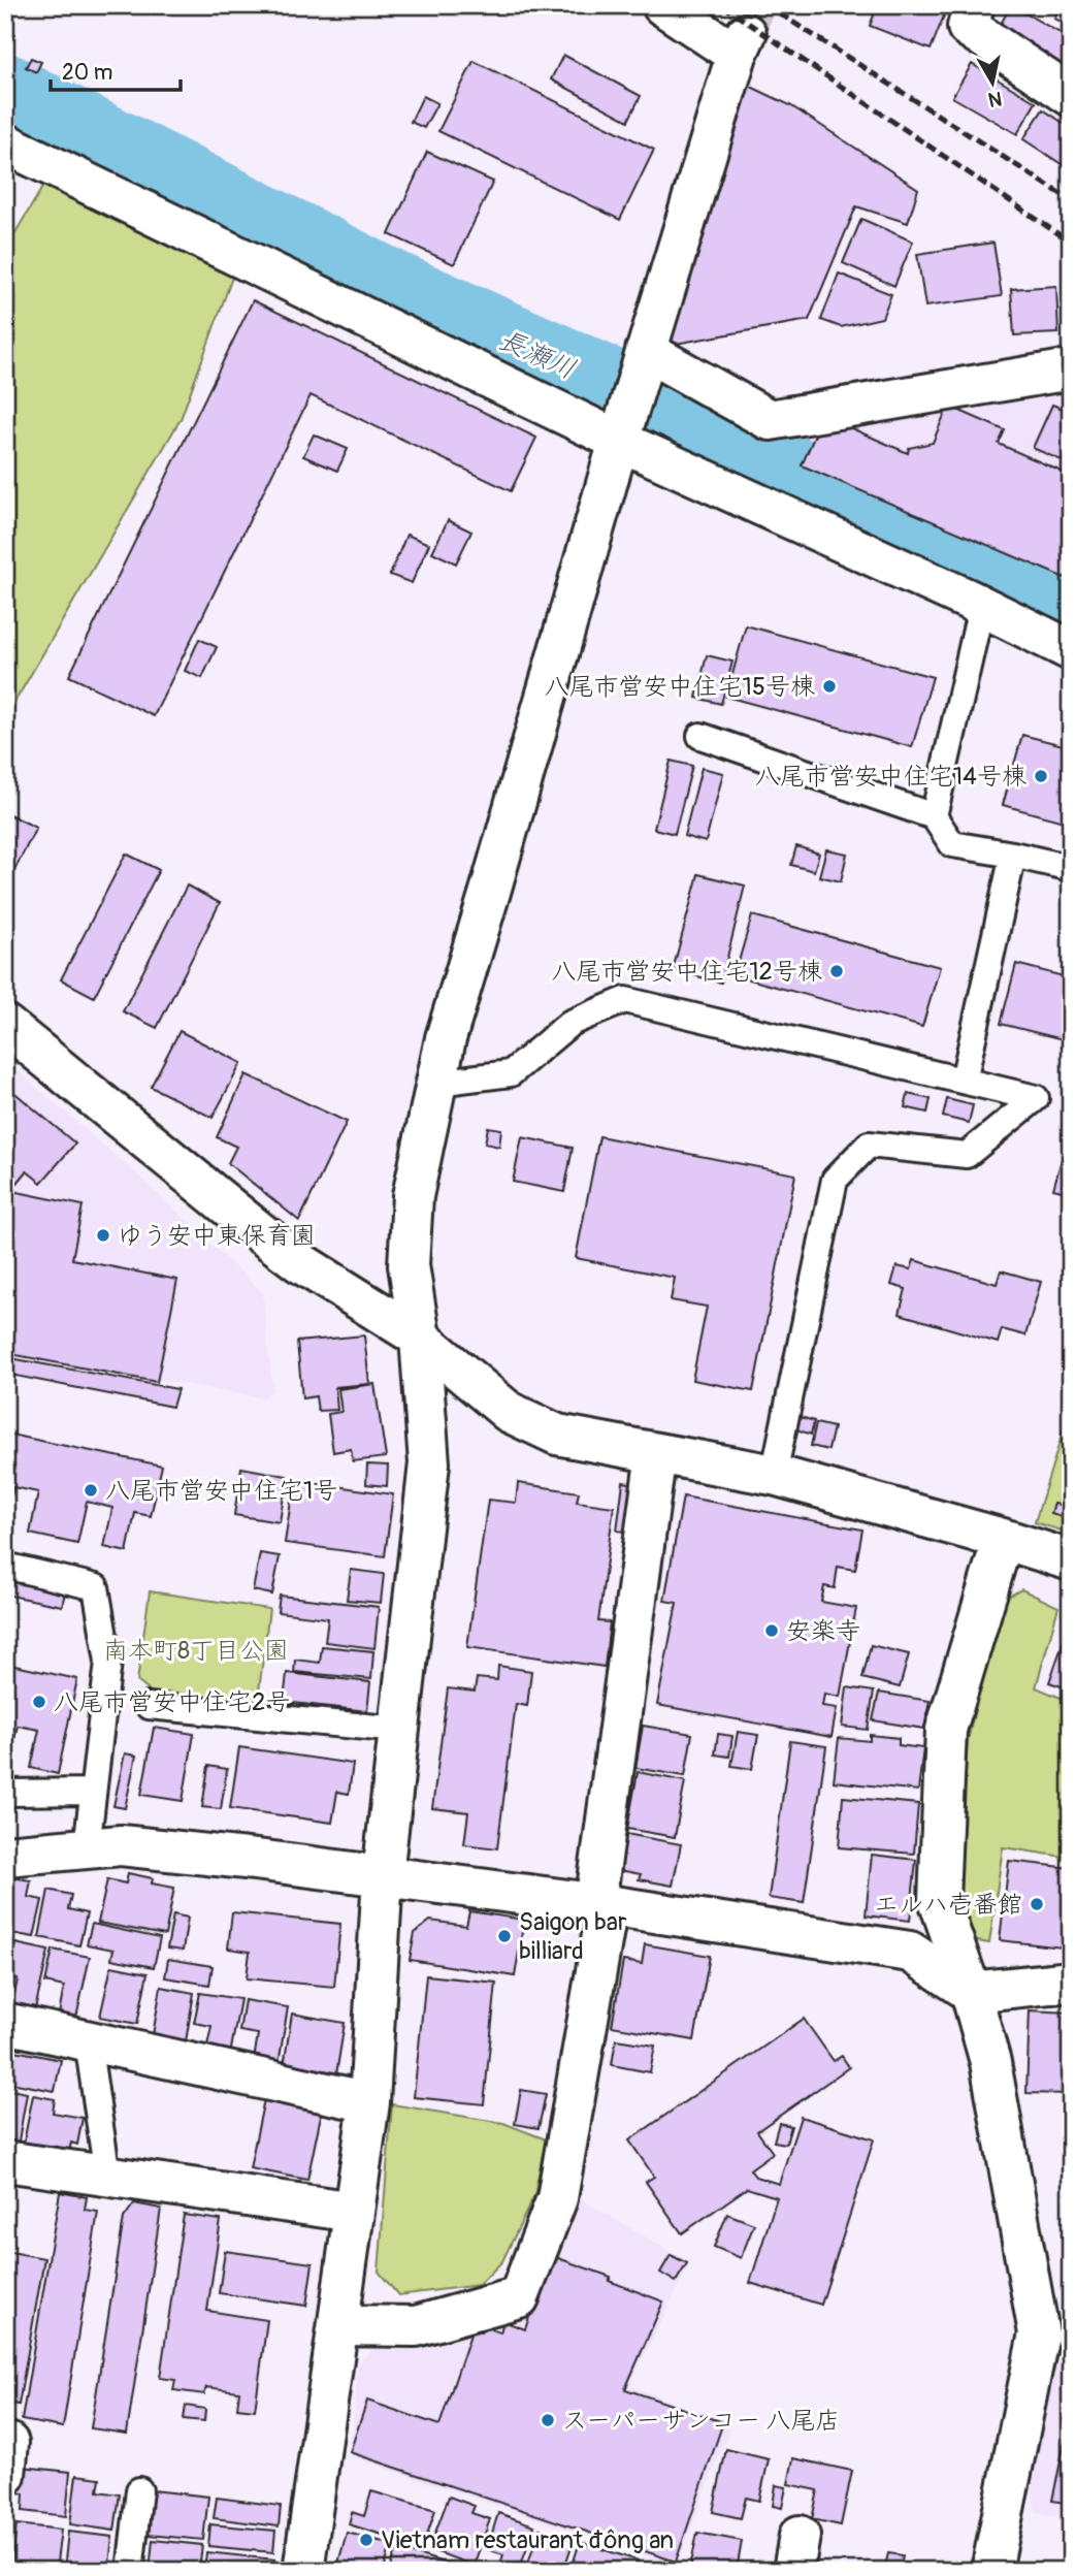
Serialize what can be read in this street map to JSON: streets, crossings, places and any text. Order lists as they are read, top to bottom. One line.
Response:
{"water":["長瀬川"],"parks":["南本町8丁目公園"],"places":["八尾市営安中住宅15号棟","八尾市営安中住宅14号棟","八尾市営安中住宅12号棟","ゆう安中東保育園","八尾市営安中住宅1号","安楽寺","八尾市営安中住宅2号","エルハ壱番館","Saigon bar billiard","スーパーサンコー 八尾店","Vietnam restaurant đông an"],"scale_bar":"20 m","north":"bottom"}
